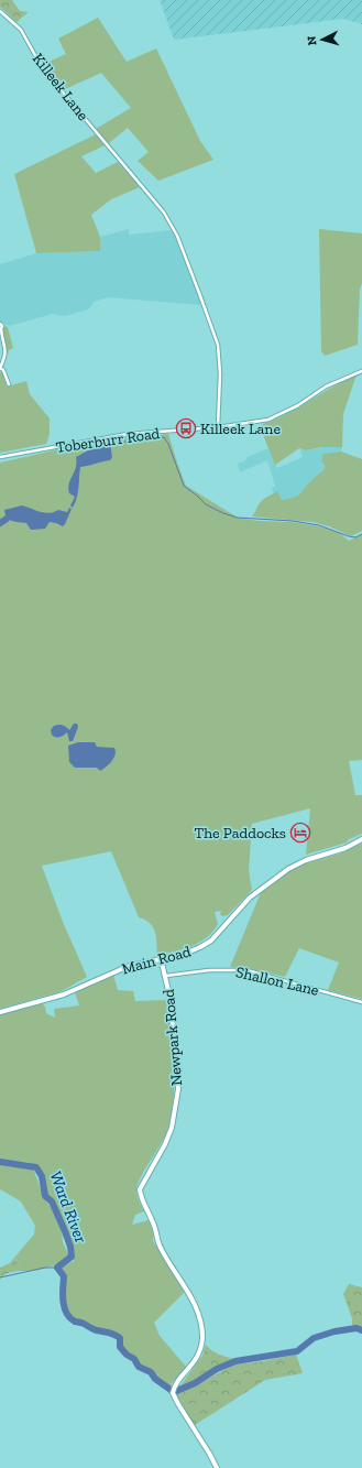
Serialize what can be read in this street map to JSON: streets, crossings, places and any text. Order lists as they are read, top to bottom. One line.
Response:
{"streets":{"main road":["Main Road","Newpark Road"],"street":["Killeek Lane","Toberburr Road","Shallon Lane"]},"crossings":[["Killeek Lane","Toberburr Road"],["Main Road","Newpark Road"],["Shallon Lane","Newpark Road"]],"water":["Ward River"],"places":{"bus stop":["Killeek Lane"],"hotel":["The Paddocks"]},"north":"left"}
